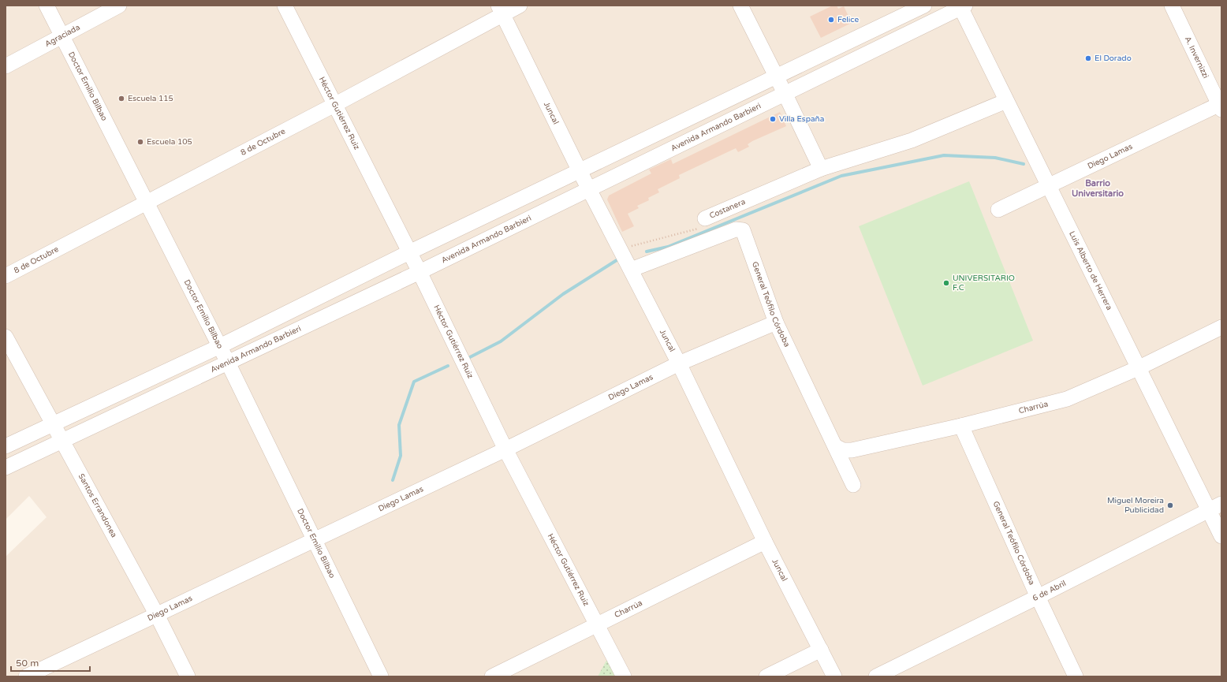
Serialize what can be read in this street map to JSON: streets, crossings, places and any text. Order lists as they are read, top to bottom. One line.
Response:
{"streets":{"street":["Agraciada","A. Invernizzi","Doctor Emilio Bilbao","Juncal","Héctor Gutiérrez Ruiz","Avenida Armando Barbieri","8 de Octubre","Diego Lamas","Costanera","Luis Alberto de Herrera","General Teófilo Córdoba","Charrúa","Santos Errandonea","6 de Abril"]},"crossings":[["Agraciada","Doctor Emilio Bilbao"],["A. Invernizzi","Diego Lamas"],["Doctor Emilio Bilbao","Avenida Armando Barbieri"],["Doctor Emilio Bilbao","8 de Octubre"],["Doctor Emilio Bilbao","Diego Lamas"],["Juncal","Avenida Armando Barbieri"],["Juncal","8 de Octubre"],["Juncal","Diego Lamas"],["Juncal","Costanera"],["Juncal","General Teófilo Córdoba"],["Juncal","Charrúa"],["Héctor Gutiérrez Ruiz","Avenida Armando Barbieri"],["Héctor Gutiérrez Ruiz","8 de Octubre"],["Héctor Gutiérrez Ruiz","Diego Lamas"],["Héctor Gutiérrez Ruiz","Charrúa"],["Avenida Armando Barbieri","Luis Alberto de Herrera"],["Avenida Armando Barbieri","Santos Errandonea"],["Diego Lamas","Luis Alberto de Herrera"],["Diego Lamas","General Teófilo Córdoba"],["Diego Lamas","Santos Errandonea"],["Costanera","Luis Alberto de Herrera"],["Luis Alberto de Herrera","Charrúa"],["Luis Alberto de Herrera","6 de Abril"],["General Teófilo Córdoba","Charrúa"],["General Teófilo Córdoba","6 de Abril"]],"districts":["Barrio Universitario"],"places":["Felice","El Dorado","Escuela 115","Villa España","Escuela 105","UNIVERSITARIO F.C","Miguel Moreira Publicidad"],"scale_bar":"50 m"}
